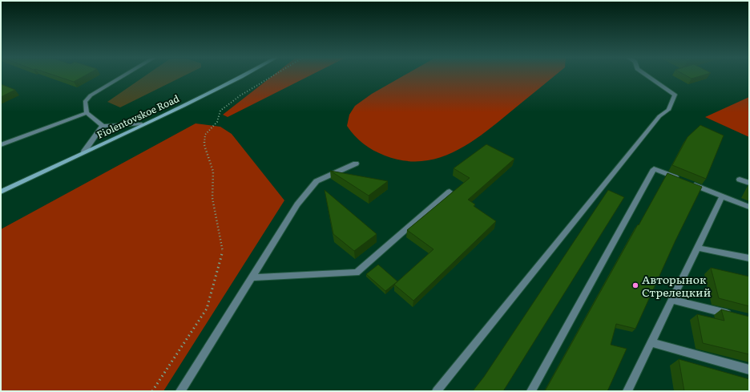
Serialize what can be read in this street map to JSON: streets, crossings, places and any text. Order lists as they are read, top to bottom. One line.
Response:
{"streets":{"main road":["Fiolentovskoe Road"]},"places":["Авторынок Стрелецкий"]}
